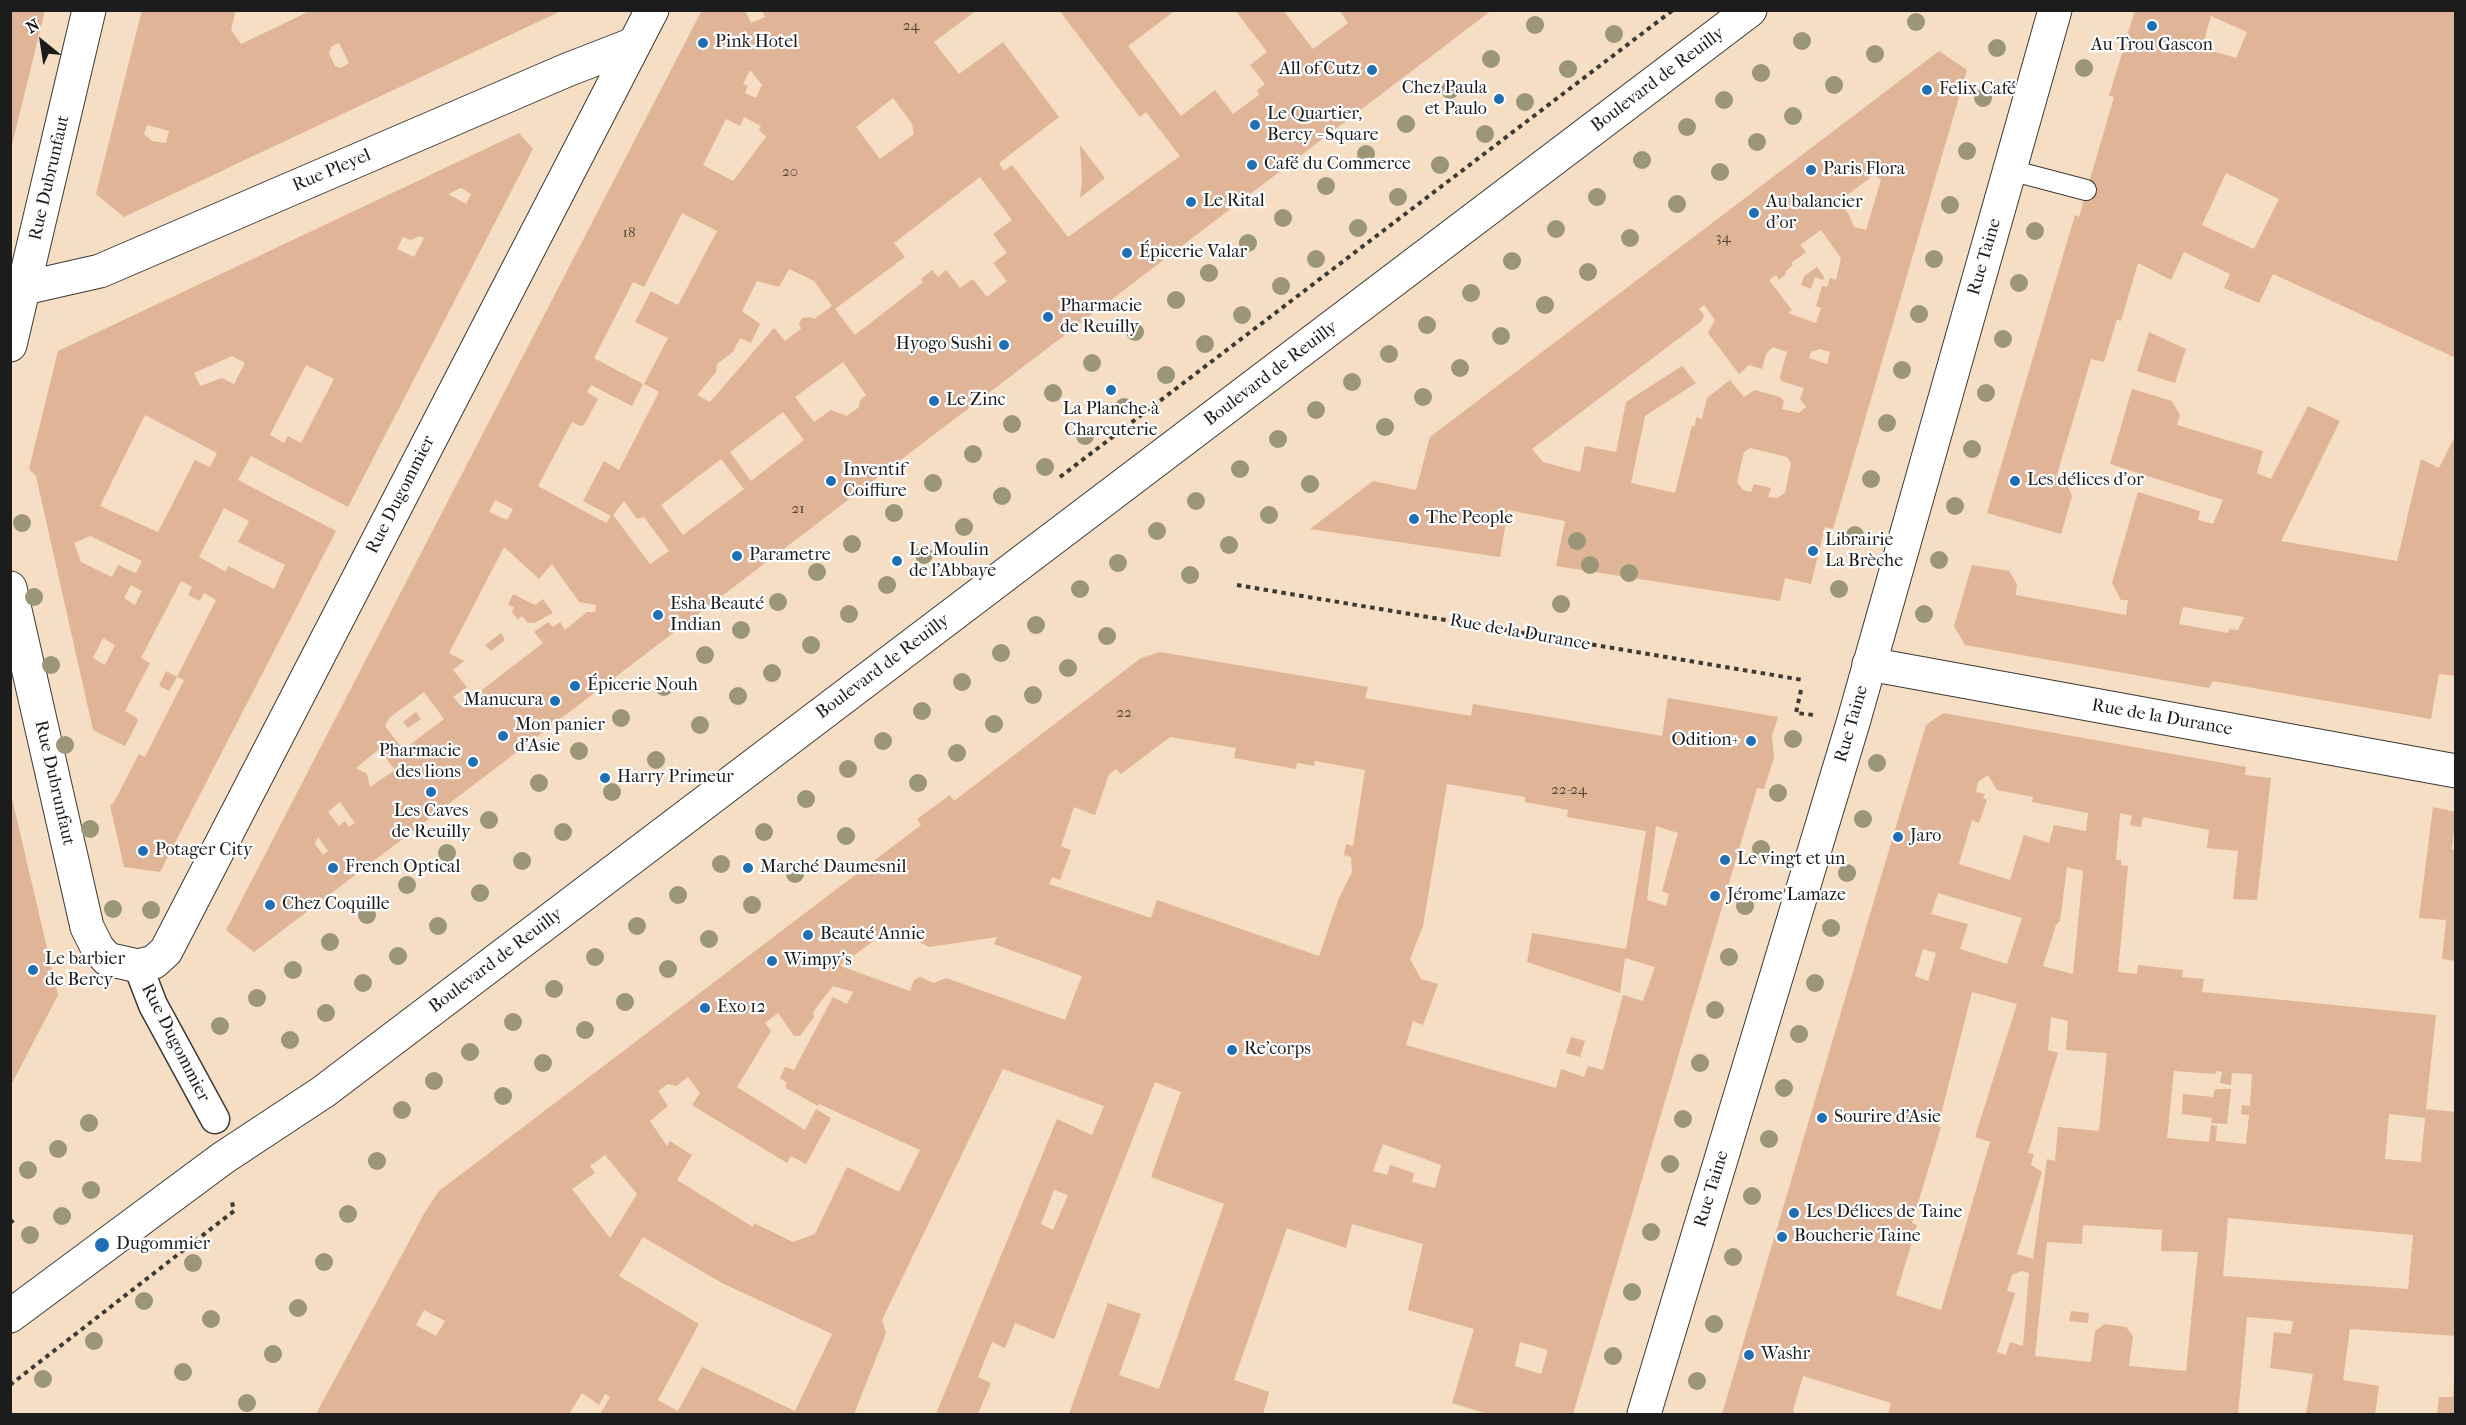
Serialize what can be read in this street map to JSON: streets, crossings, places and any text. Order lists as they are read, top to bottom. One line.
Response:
{"streets":{"street":["Boulevard de Reuilly","Rue Pleyel","Rue Dubrunfaut","Rue Taine","Rue Dugommier","Rue de la Durance"]},"crossings":[["Rue Pleyel","Rue Dubrunfaut"],["Rue Pleyel","Rue Dugommier"],["Rue Dubrunfaut","Rue Dugommier"],["Rue Taine","Rue de la Durance"]],"places":["Au Trou Gascon","Pink Hotel","All of Cutz","Felix Café","Chez Paula et Paulo","Le Quartier, Bercy - Square","Café du Commerce","Paris Flora","Le Rital","Au balancier d'or","Épicerie Valar","Pharmacie de Reuilly","Hyogo Sushi","La Planche à Charcuterie","Le Zinc","Inventif Coiffure","Les délices d'or","The People","Librairie La Brèche","Parametre","Le Moulin de l'Abbaye","Esha Beauté Indian","Épicerie Nouh","Manucura","Mon panier d'Asie","Odition+","Pharmacie des lions","Harry Primeur","Les Caves de Reuilly","Jaro","Potager City","Le vingt et un","French Optical","Marché Daumesnil","Jérome Lamaze","Chez Coquille","Beauté Annie","Wimpy’s","Le barbier de Bercy","Exo 12","Re'corps","Sourire d'Asie","Les Délices de Taine","Boucherie Taine","Dugommier","Washr"],"house_numbers":["24","20","18","34","21","22","22-24"],"north":"top left"}
